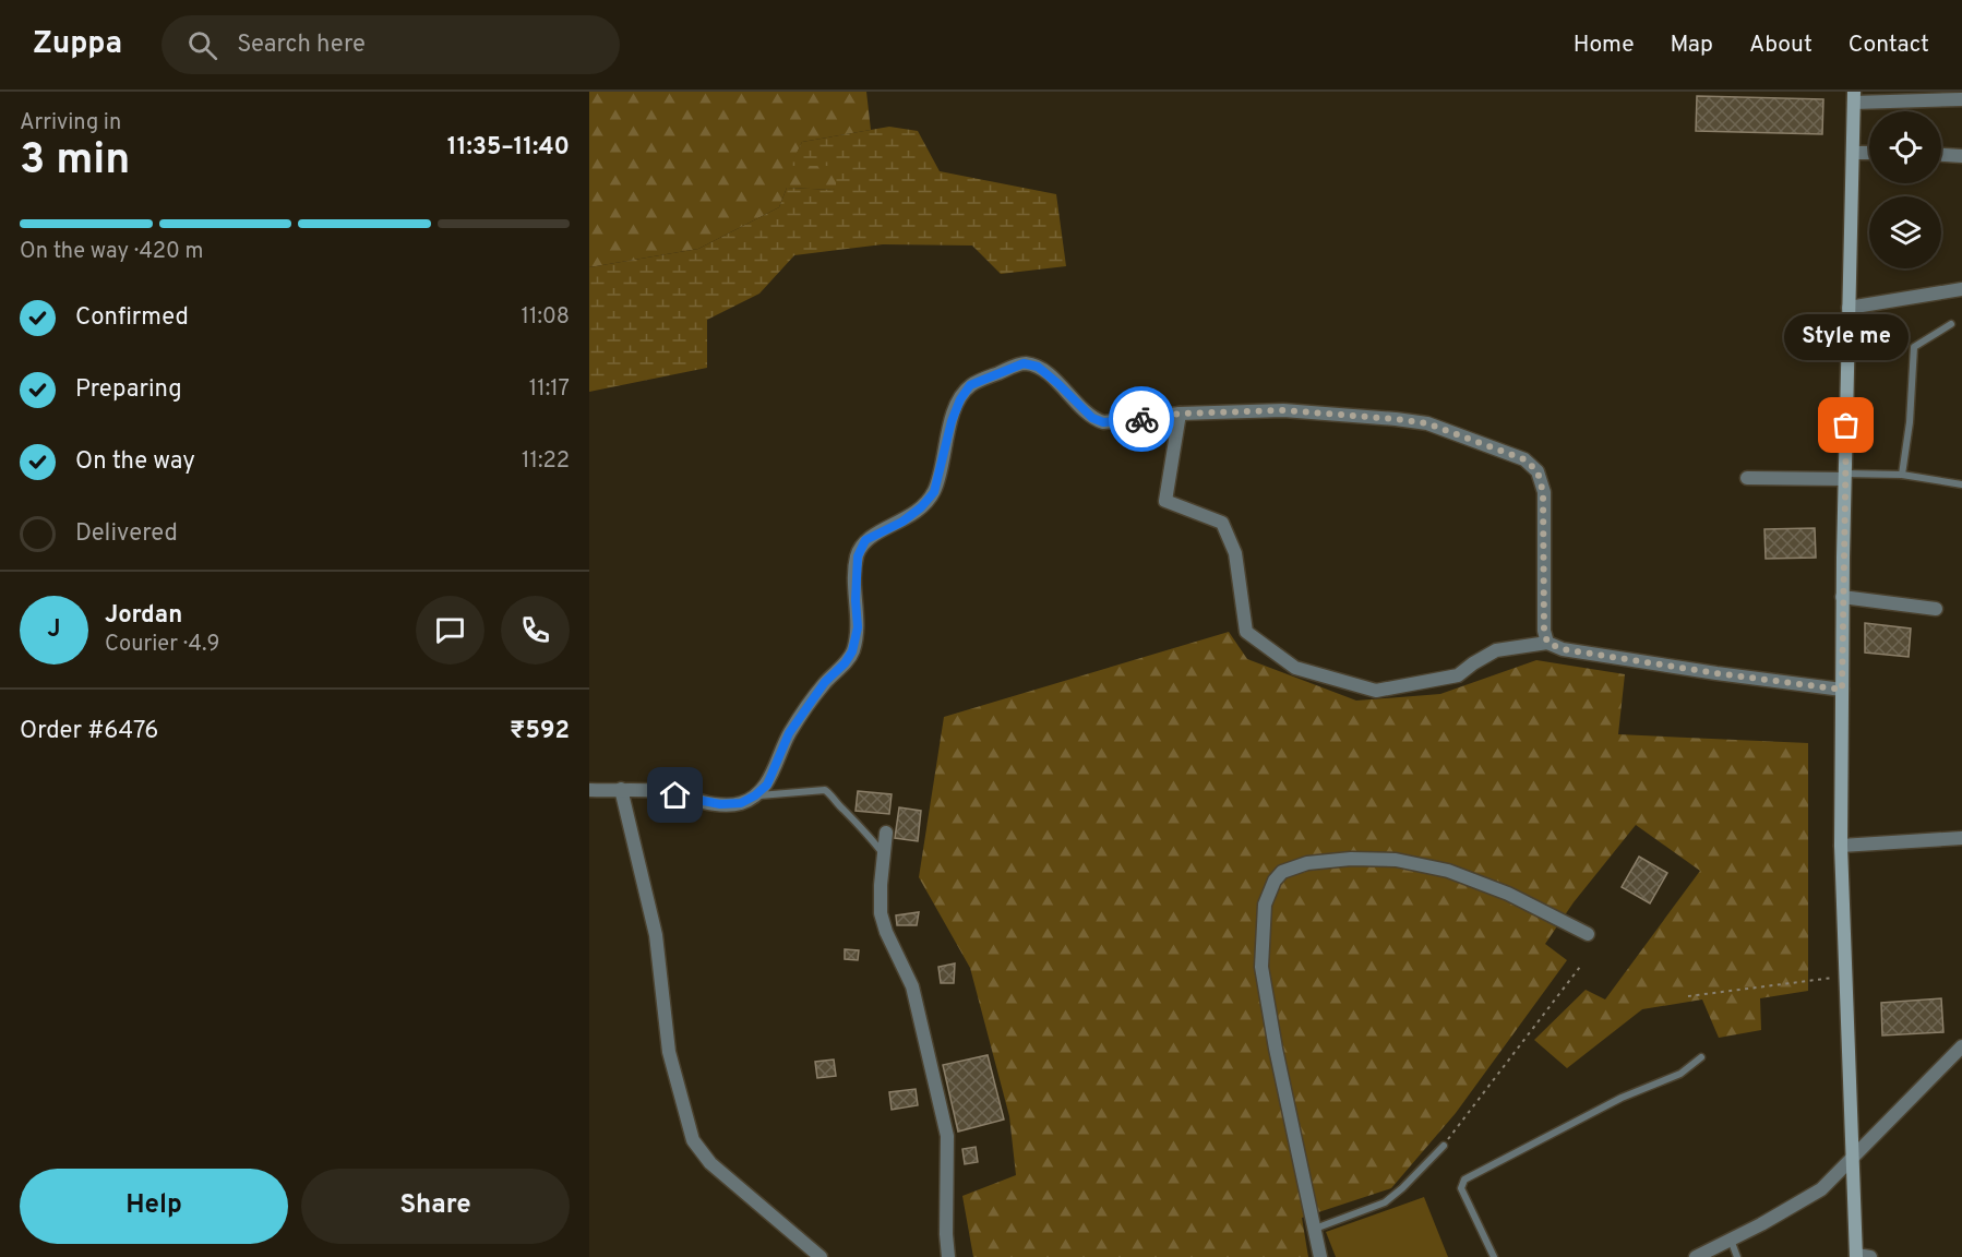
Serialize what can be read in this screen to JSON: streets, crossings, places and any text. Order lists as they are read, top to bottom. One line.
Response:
{"places":["Style me"],"page":{"header":"Zuppa","search":"Search here","nav":["Home","Map","About","Contact"],"heading":["3 min","Arriving in","11:35–11:40"],"panel":["Jordan","Courier · 4.9","Order #6476","₹592"],"bar":"On the way · 420 m","list":[["Confirmed","11:08"],["Preparing","11:17"],["On the way","11:22"],"Delivered"],"bubble":"Style me","round":"J","buttons":["Help","Share"]}}
